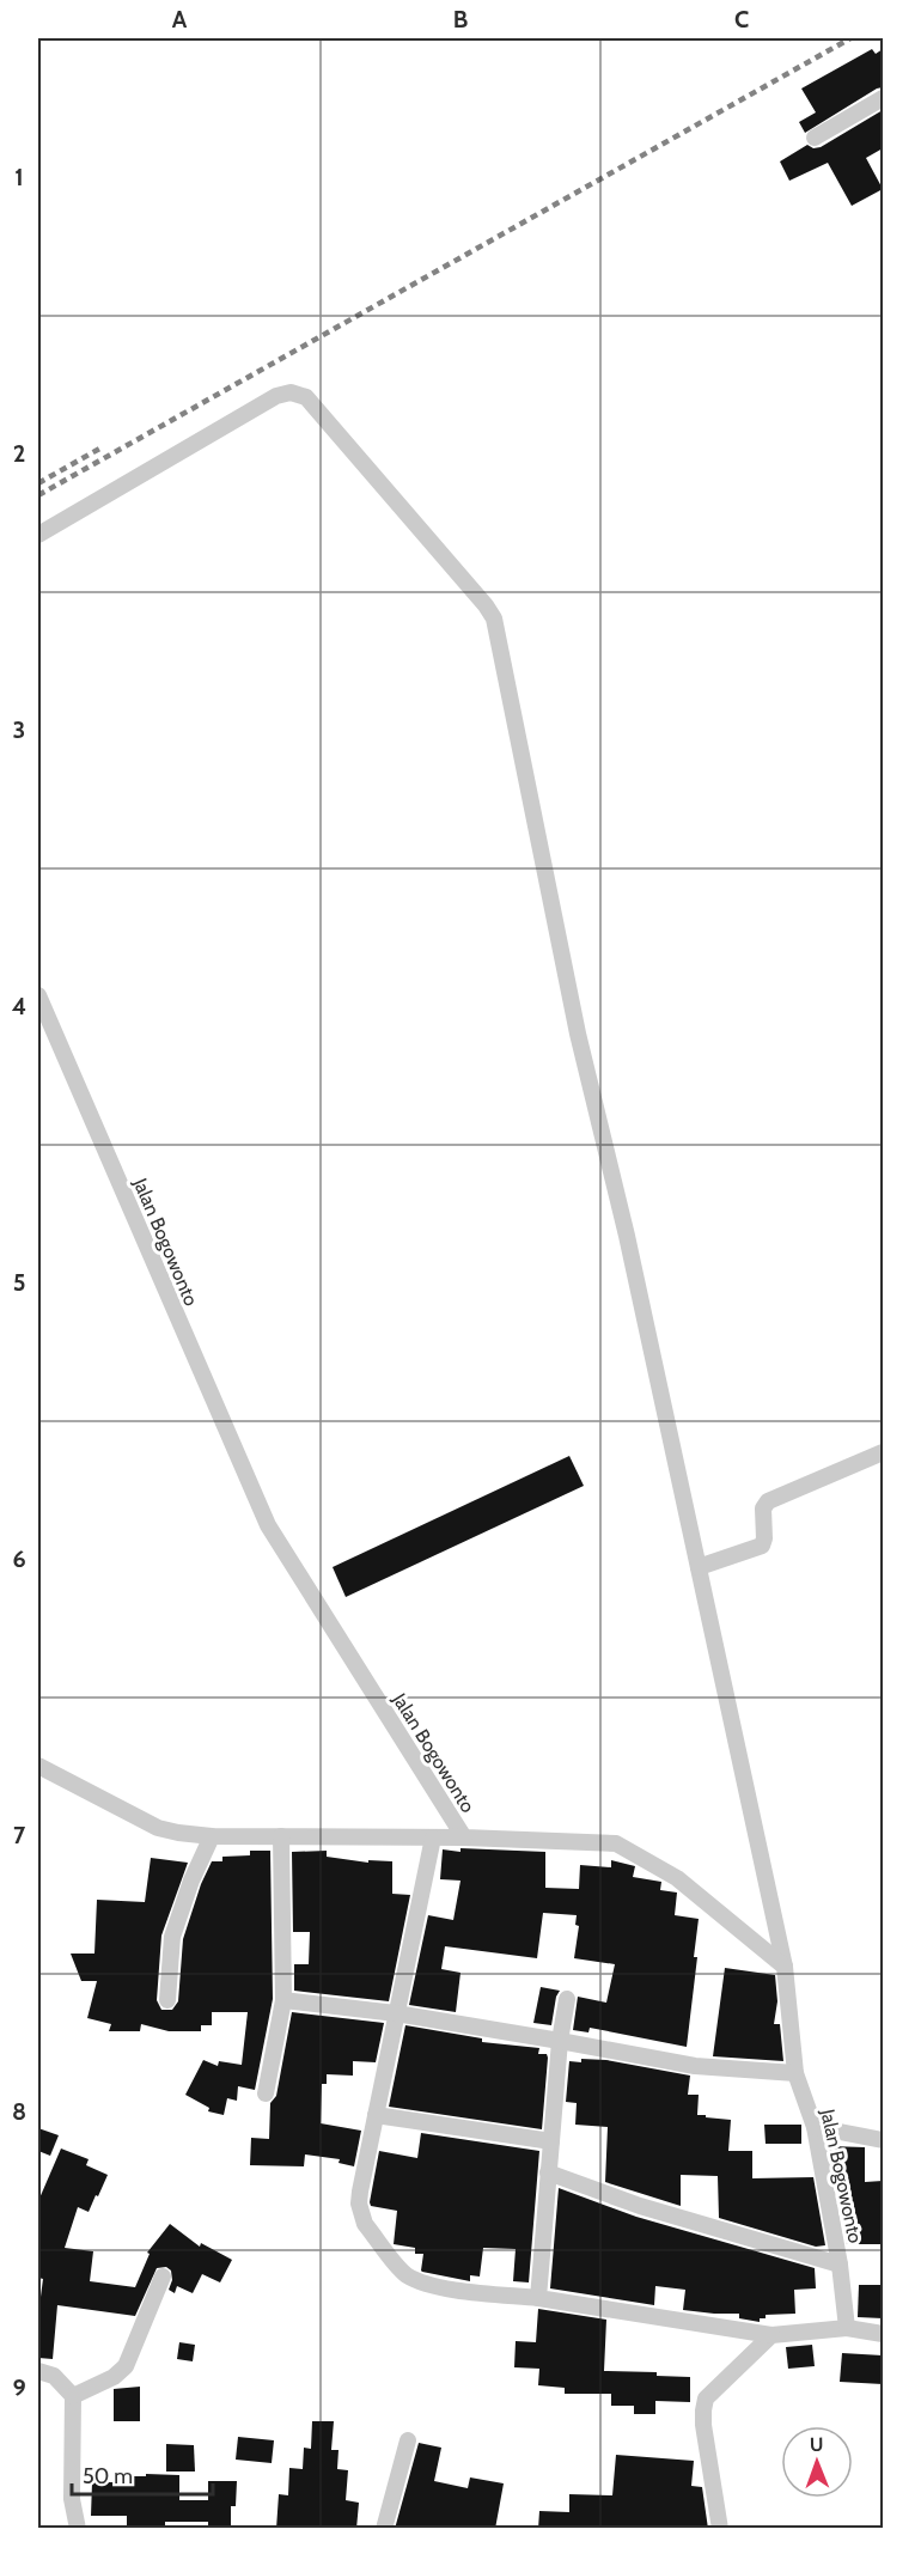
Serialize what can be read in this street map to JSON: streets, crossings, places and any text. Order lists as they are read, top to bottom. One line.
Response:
{"streets":{"street":["Jalan Bogowonto"]},"scale_bar":"50 m","north":"top","grid":{"columns":["A","B","C"],"rows":["1","2","3","4","5","6","7","8","9"]}}
